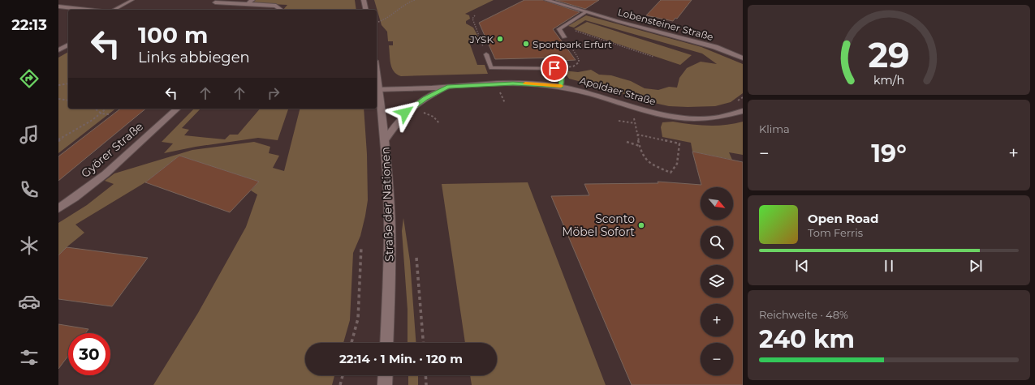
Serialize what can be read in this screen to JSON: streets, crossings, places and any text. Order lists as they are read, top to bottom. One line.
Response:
{"streets":{"street":["Lobensteiner Straße","Apoldaer Straße","Györer Straße","Straße der Nationen"]},"crossings":[["Apoldaer Straße","Straße der Nationen"]],"places":["JYSK","Sportpark Erfurt","Sconto Möbel Sofort"],"north":"bottom right","page":{"tabs":"22:13","turn":["100 m","Links abbiegen"],"tile":["Klima",["Reichweite · 48%","240 km"]],"heat":["−","19°","+"],"map_buttons":["+","−"],"song":["Open Road","Tom Ferris"],"limit":"30","trip":"22:14 · 1 Min. · 120 m","gauge":["29","km/h"]}}
